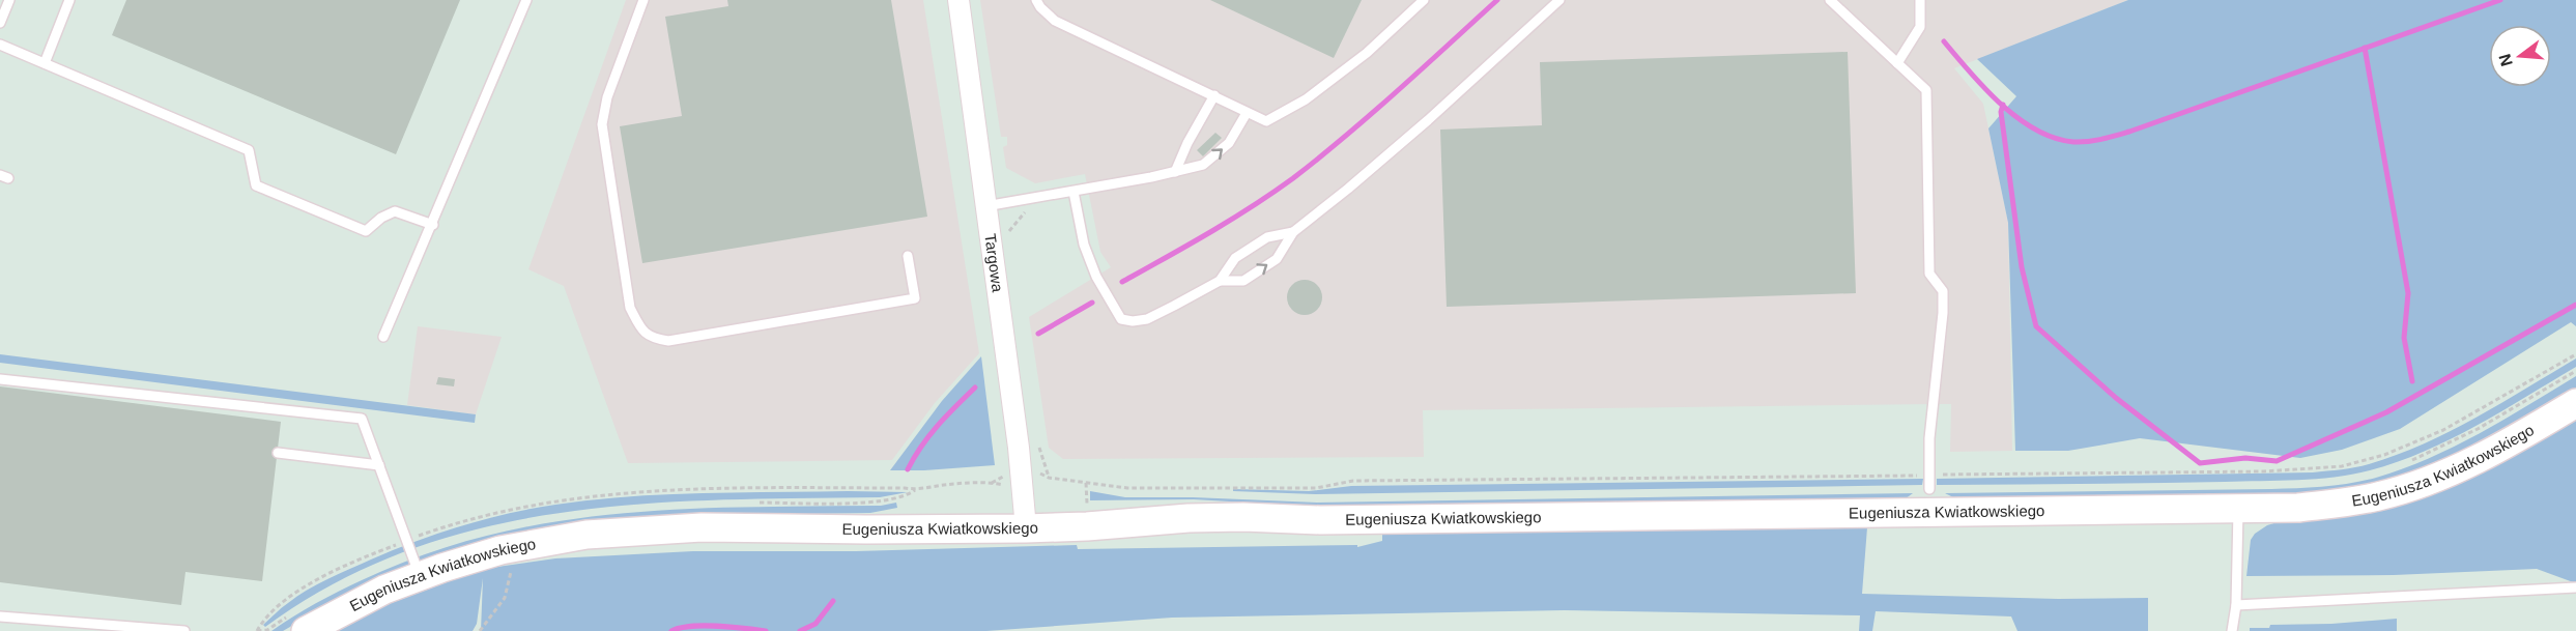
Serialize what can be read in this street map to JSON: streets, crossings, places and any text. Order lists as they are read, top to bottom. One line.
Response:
{"streets":{"main road":["Eugeniusza Kwiatkowskiego"],"street":["Targowa"]},"crossings":[["Targowa","Eugeniusza Kwiatkowskiego"]],"north":"left"}
